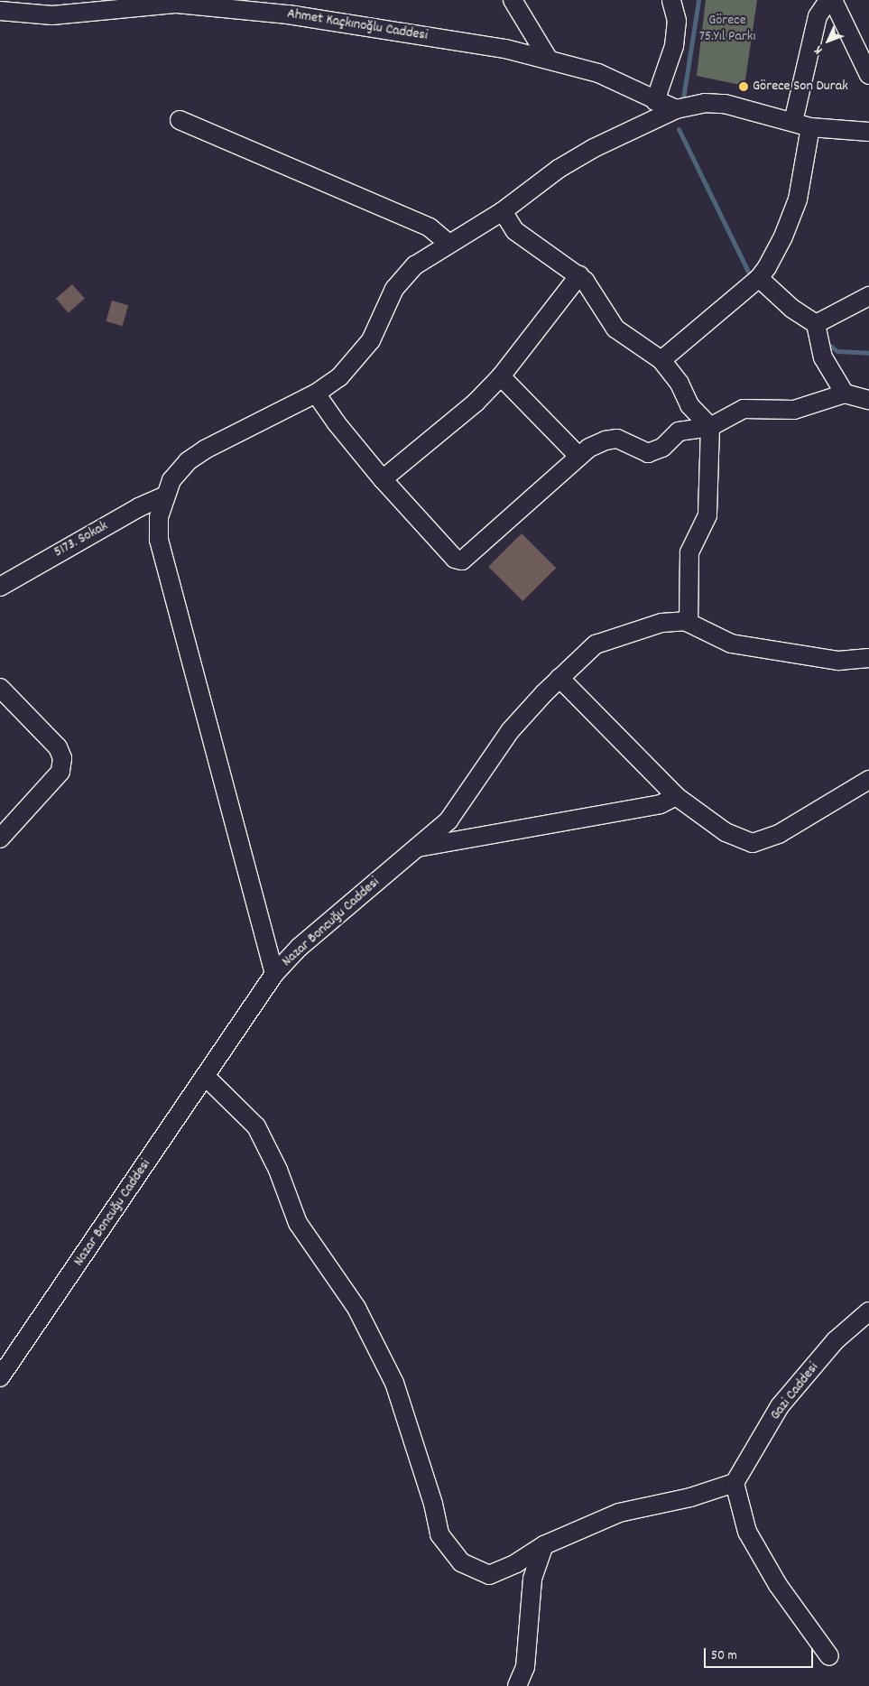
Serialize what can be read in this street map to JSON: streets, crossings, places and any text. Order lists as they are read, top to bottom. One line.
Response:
{"streets":{"street":["Ahmet Kaçkınoğlu Caddesi","5173. Sokak","Nazar Boncuğu Caddesi","Gazi Caddesi"]},"parks":["Görece 75.Yıl Parkı"],"places":["Görece Son Durak"],"scale_bar":"50 m","north":"bottom left"}
